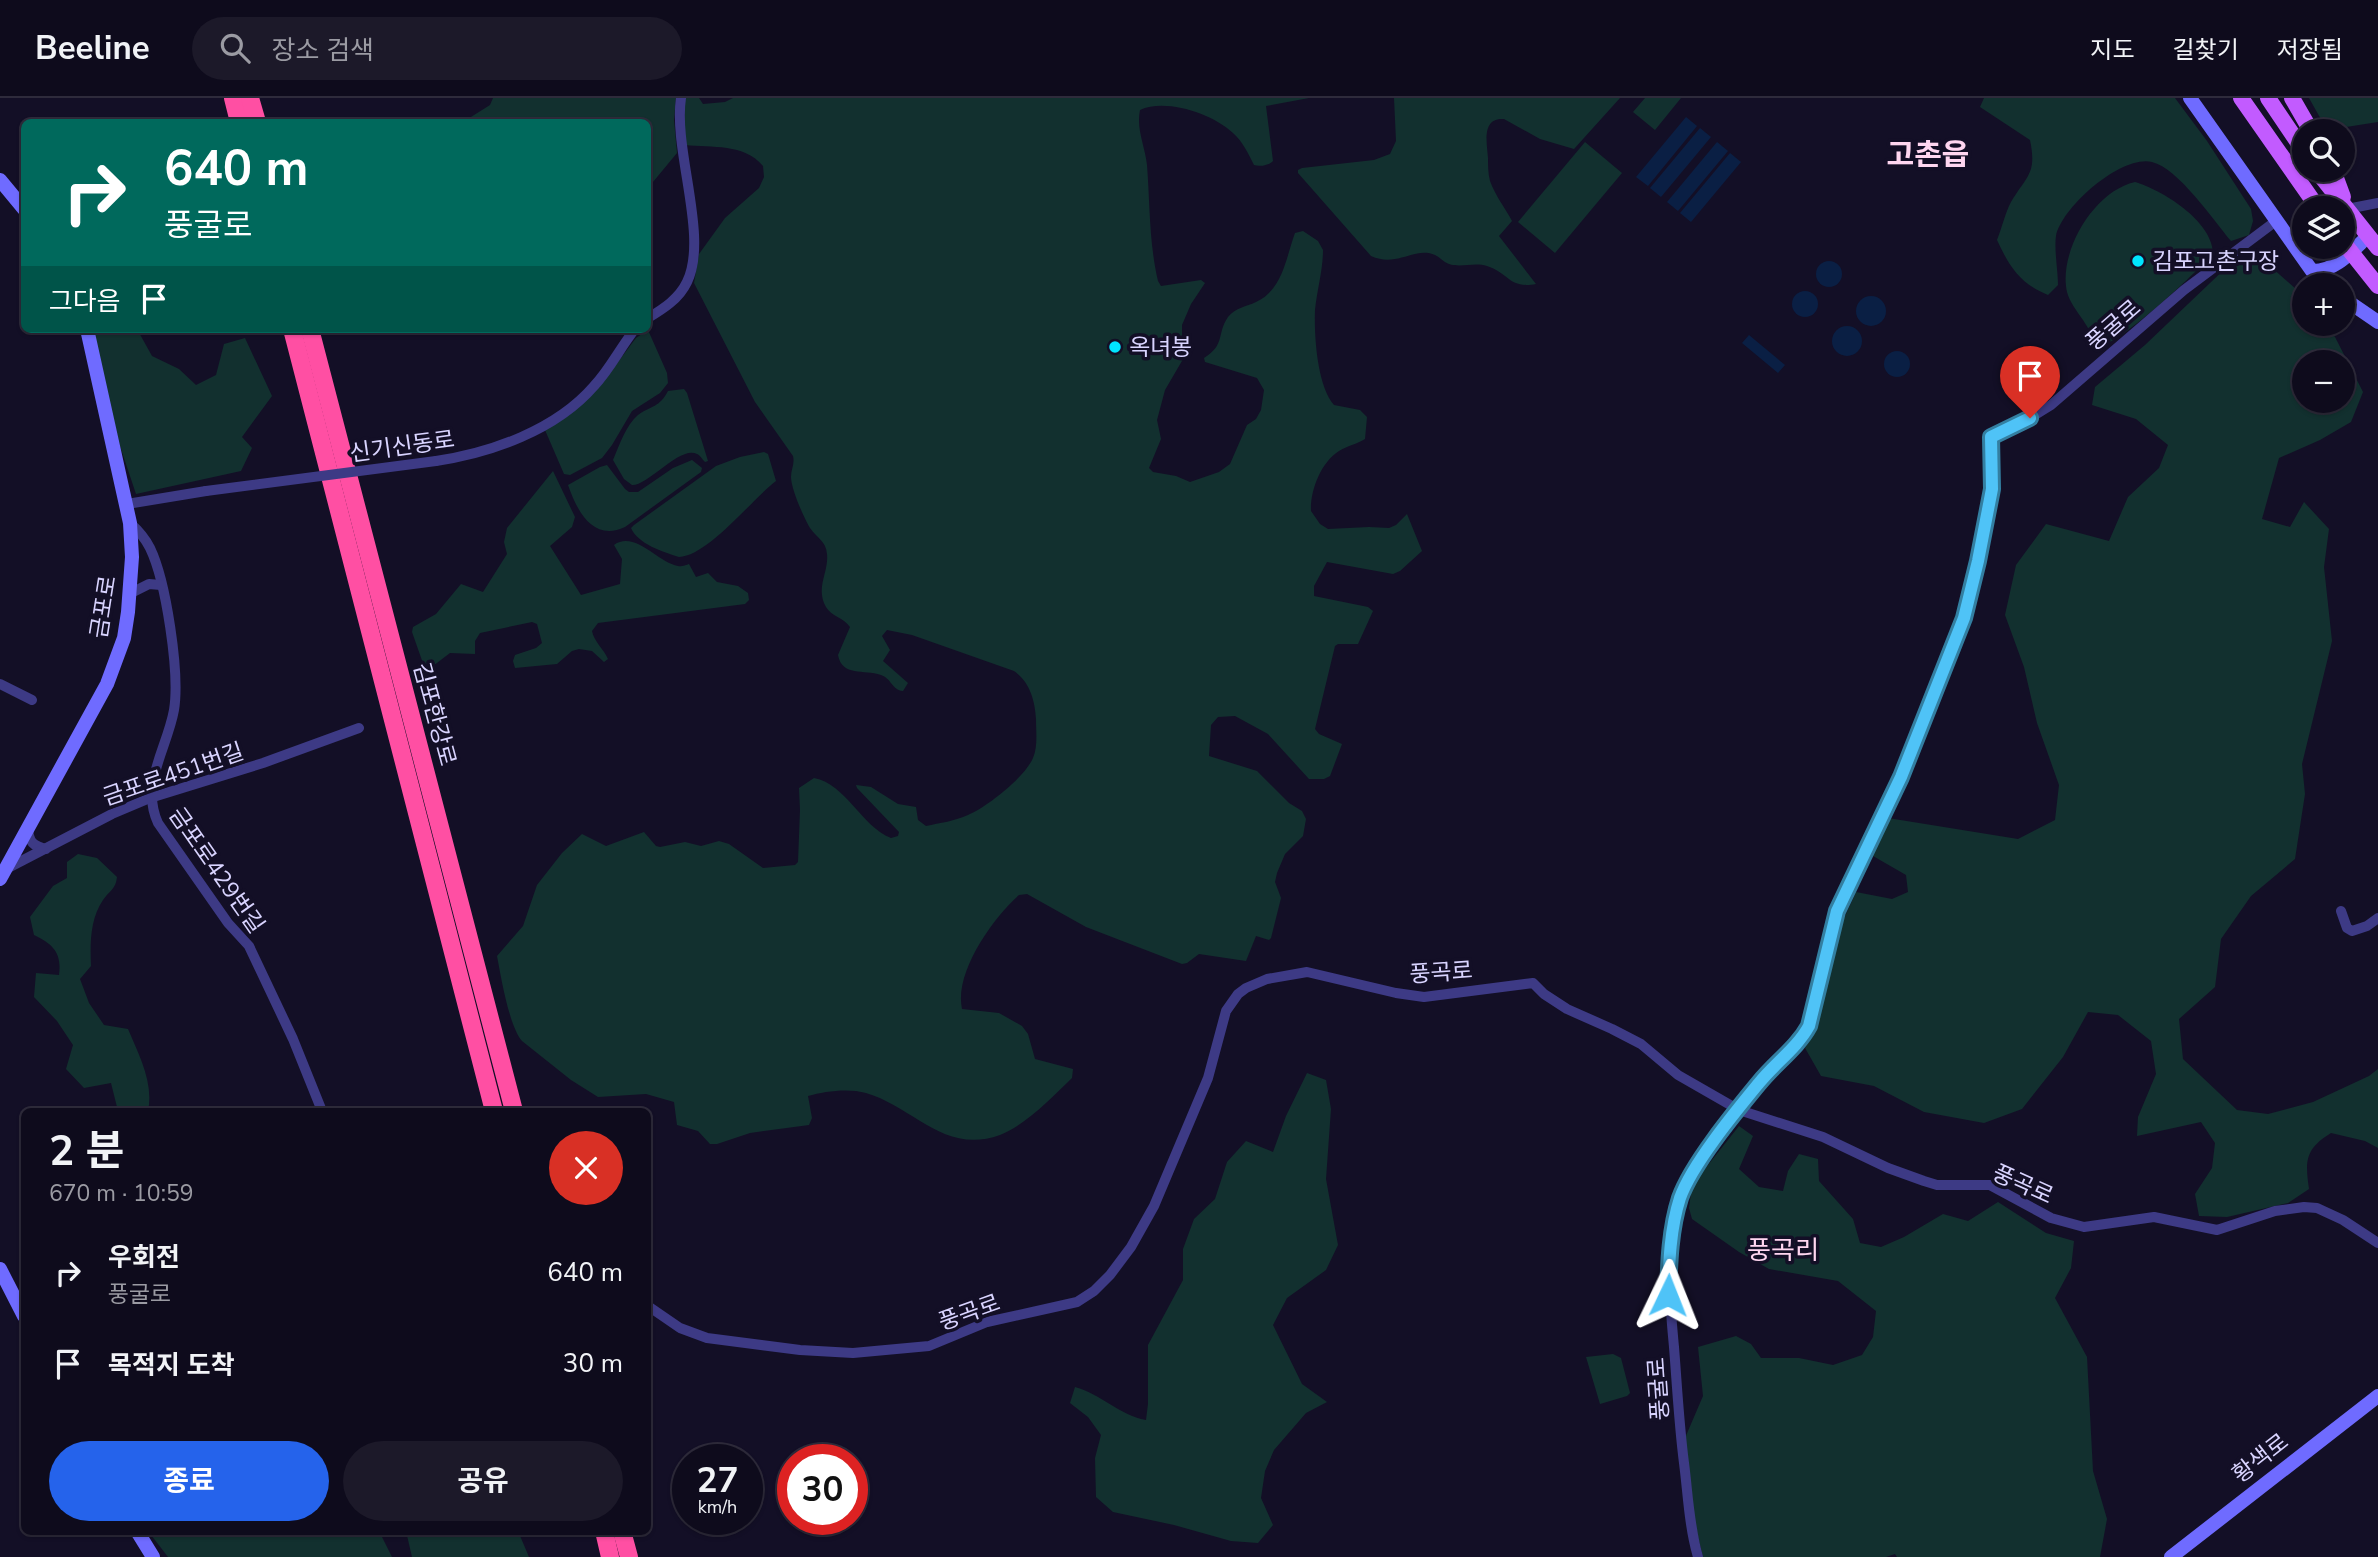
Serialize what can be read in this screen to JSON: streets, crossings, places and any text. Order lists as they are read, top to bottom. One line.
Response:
{"streets":{"highway":["김포한강로"],"main road":["금포로","황색로"],"street":["풍굴로","신기신동로","금포로451번길","금포로429번길","풍곡로"]},"crossings":[["풍굴로","풍곡로"],["신기신동로","금포로"],["금포로","금포로451번길"],["금포로","금포로429번길"],["금포로451번길","금포로429번길"]],"districts":["고촌읍","풍곡리"],"places":["김포고촌구장","옥녀봉"],"page":{"header":"Beeline","search":"장소 검색","nav":["지도","길찾기","저장됨"],"map_buttons":["+","−"],"turn":["640 m","풍굴로"],"then":"그다음","heading":["2 분","670 m · 10:59"],"list":[{"name":"우회전","note":"풍굴로","value":"640 m"},{"name":"목적지 도착","value":"30 m"}],"buttons":["종료","공유"],"speed":"27 km/h","limit":"30"}}
